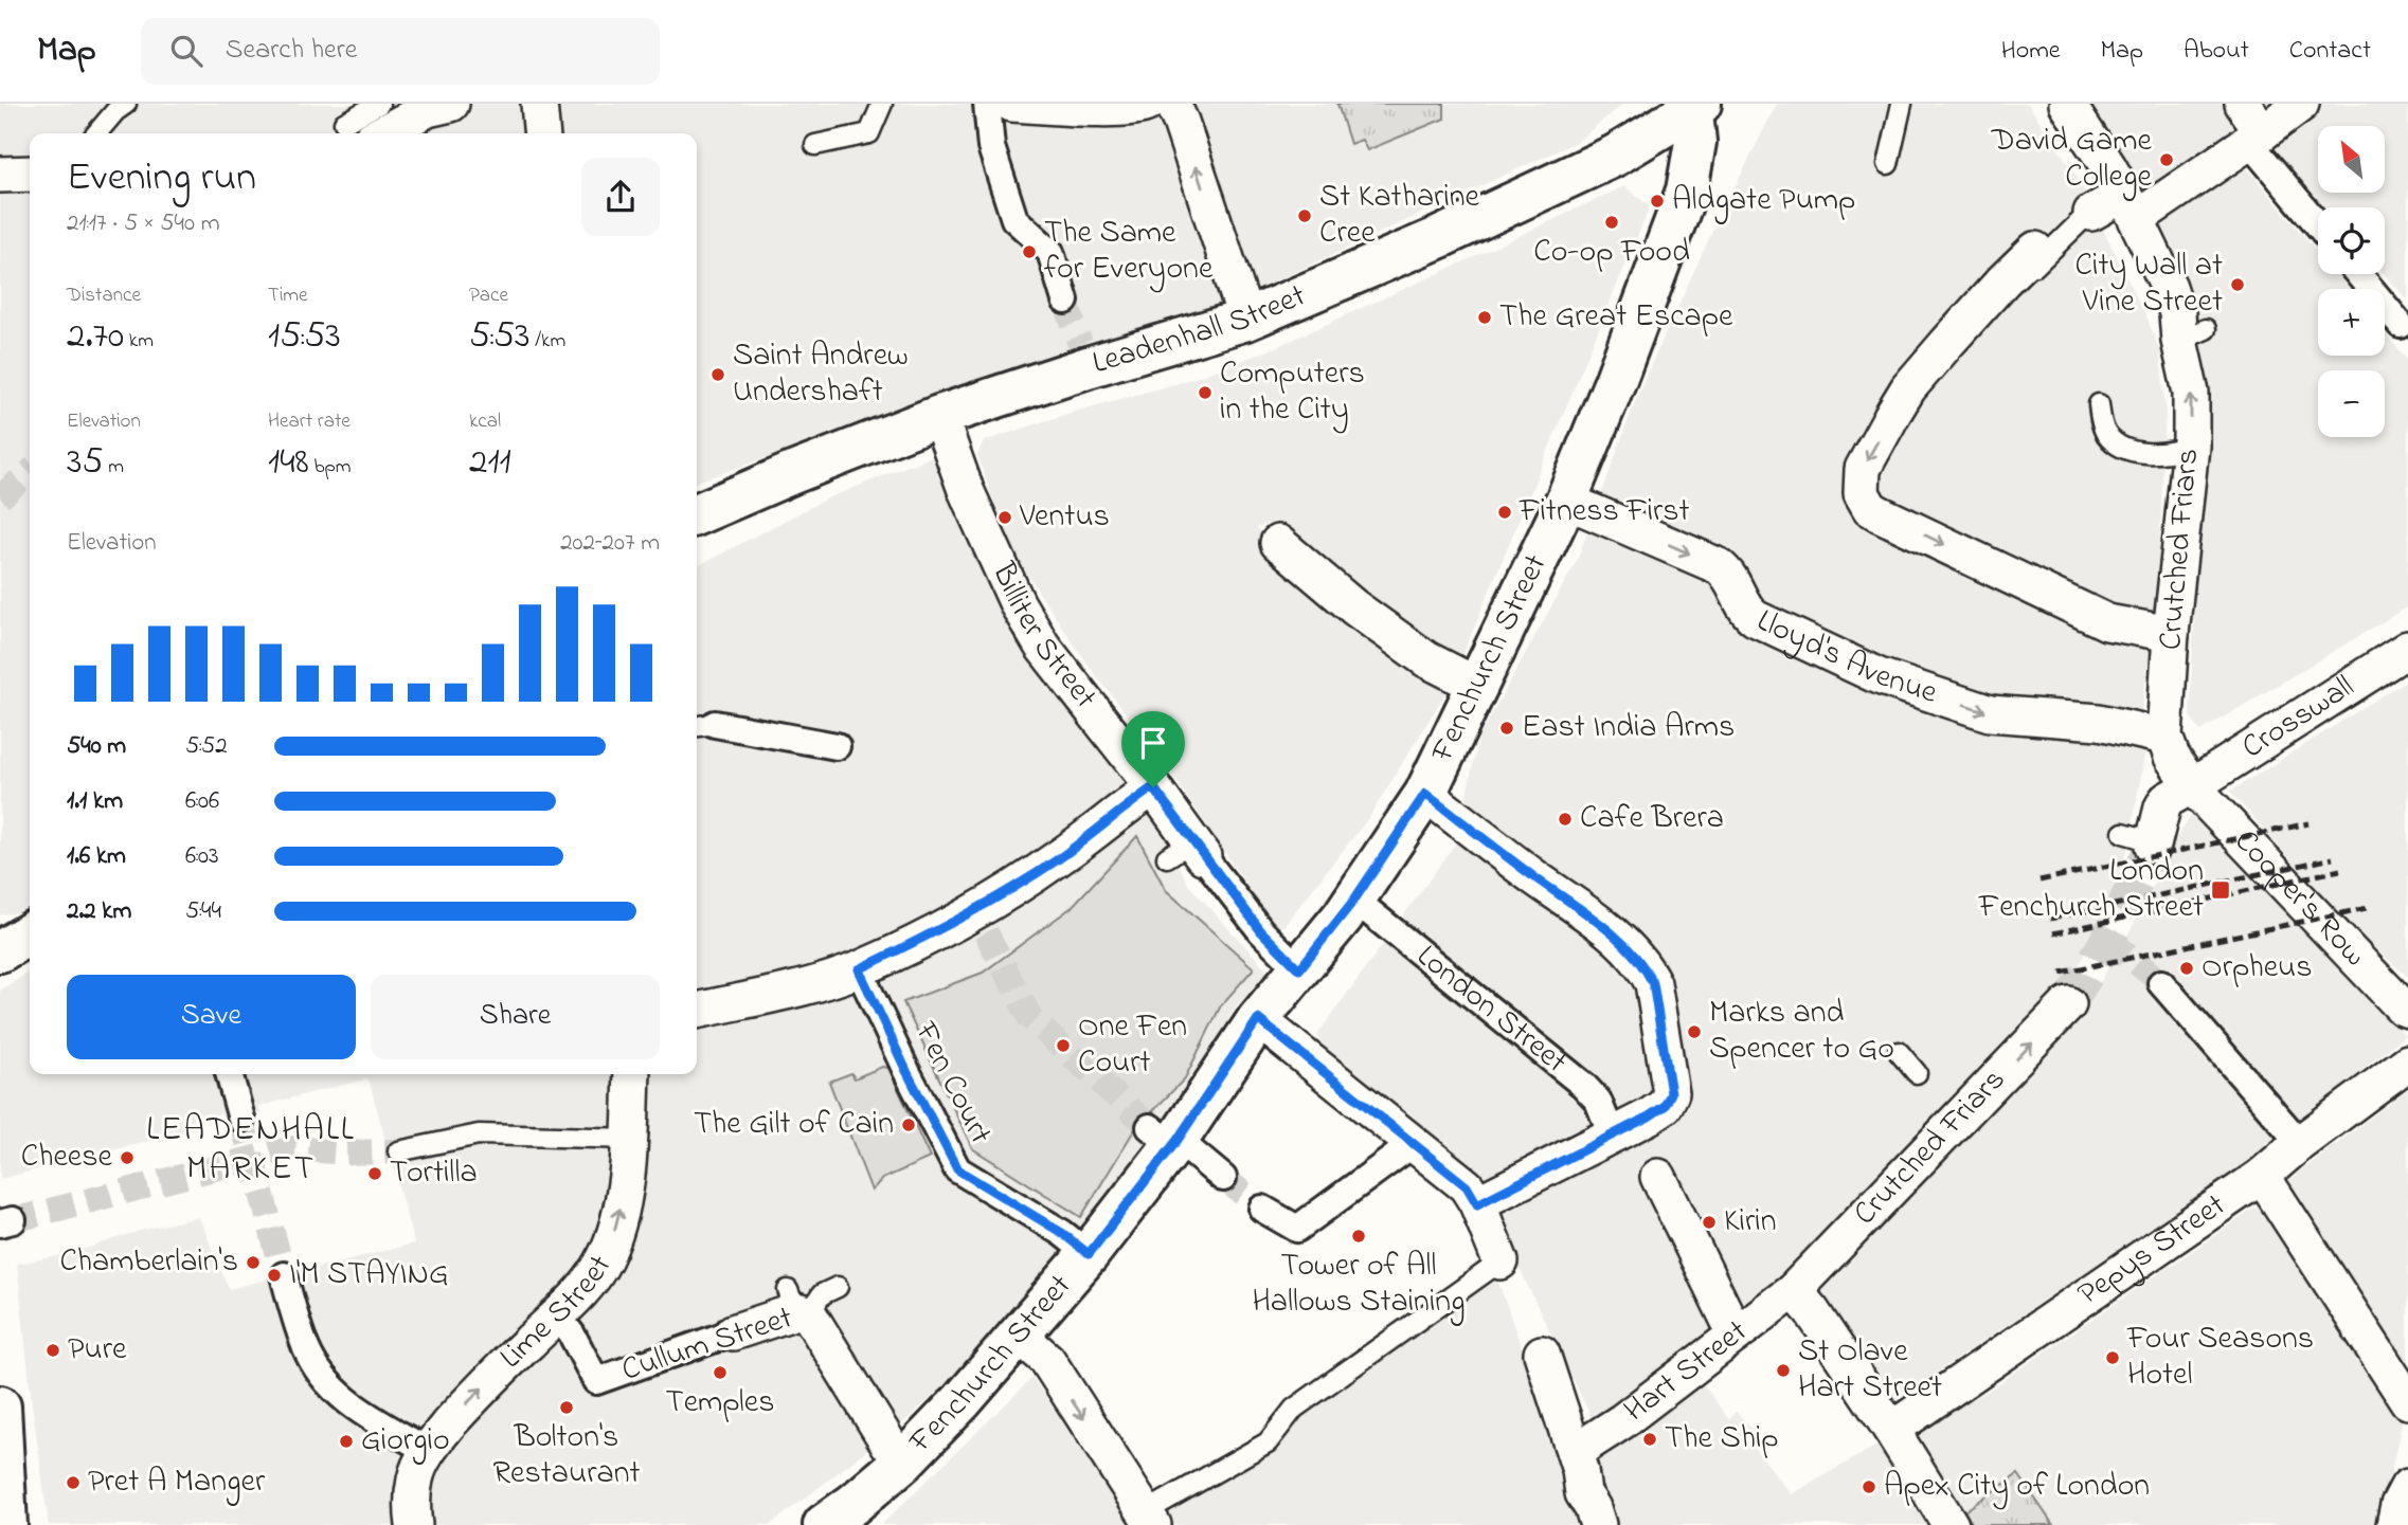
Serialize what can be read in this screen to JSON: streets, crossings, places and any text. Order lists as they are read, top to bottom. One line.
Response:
{"streets":{"street":["Leadenhall Street","Crutched Friars","Billiter Street","Lloyd's Avenue","Fenchurch Street","Crosswall","Cooper's Row","London Street","Fen Court","Pepys Street","Lime Street","Cullum Street","Hart Street"]},"crossings":[["Leadenhall Street","Billiter Street"],["Leadenhall Street","Fenchurch Street"],["Crutched Friars","Lloyd's Avenue"],["Crutched Friars","Cooper's Row"],["Crutched Friars","Hart Street"],["Billiter Street","Fenchurch Street"],["Lloyd's Avenue","Fenchurch Street"],["Lloyd's Avenue","Cooper's Row"],["Fenchurch Street","London Street"],["Fenchurch Street","Fen Court"],["Fenchurch Street","Cullum Street"],["Crosswall","Cooper's Row"],["Lime Street","Cullum Street"]],"one_way":["Crutched Friars","Lloyd's Avenue","Lime Street"],"districts":["LEADENHALL MARKET"],"places":{"other":["David Game College","Aldgate Pump","St Katharine Cree","Co-op Food","The Same for Everyone","City Wall at Vine Street","The Great Escape","Saint Andrew Undershaft","Computers in the City","Fitness First","Ventus","East India Arms","Cafe Brera","Orpheus","Marks and Spencer to Go","One Fen Court","The Gilt of Cain","Cheese","Tortilla","Kirin","Tower of All Hallows Staining","Chamberlain's","I'M STAYING","Pure","Four Seasons Hotel","St Olave Hart Street","Temples","Bolton's Restaurant","The Ship","Giorgio","Pret A Manger","Apex City of London"],"transit":["London Fenchurch Street"]},"north":"top left","page":{"header":"Map","search":"Search here","nav":["Home","Map","About","Contact"],"map_buttons":["+","−"],"heading":["Evening run","21:17 · 5 × 540 m"],"stats":[["Distance","2.70 km"],["Time","15:53"],["Pace","5:53 /km"],["Elevation","35 m"],["Heart rate","148 bpm"],["kcal","211"]],"chart":["Elevation","202–207 m"],"list":[{"name":"540 m","note":"5:52"},{"name":"1.1 km","note":"6:06"},{"name":"1.6 km","note":"6:03"},{"name":"2.2 km","note":"5:44"}],"buttons":["Save","Share"]}}
